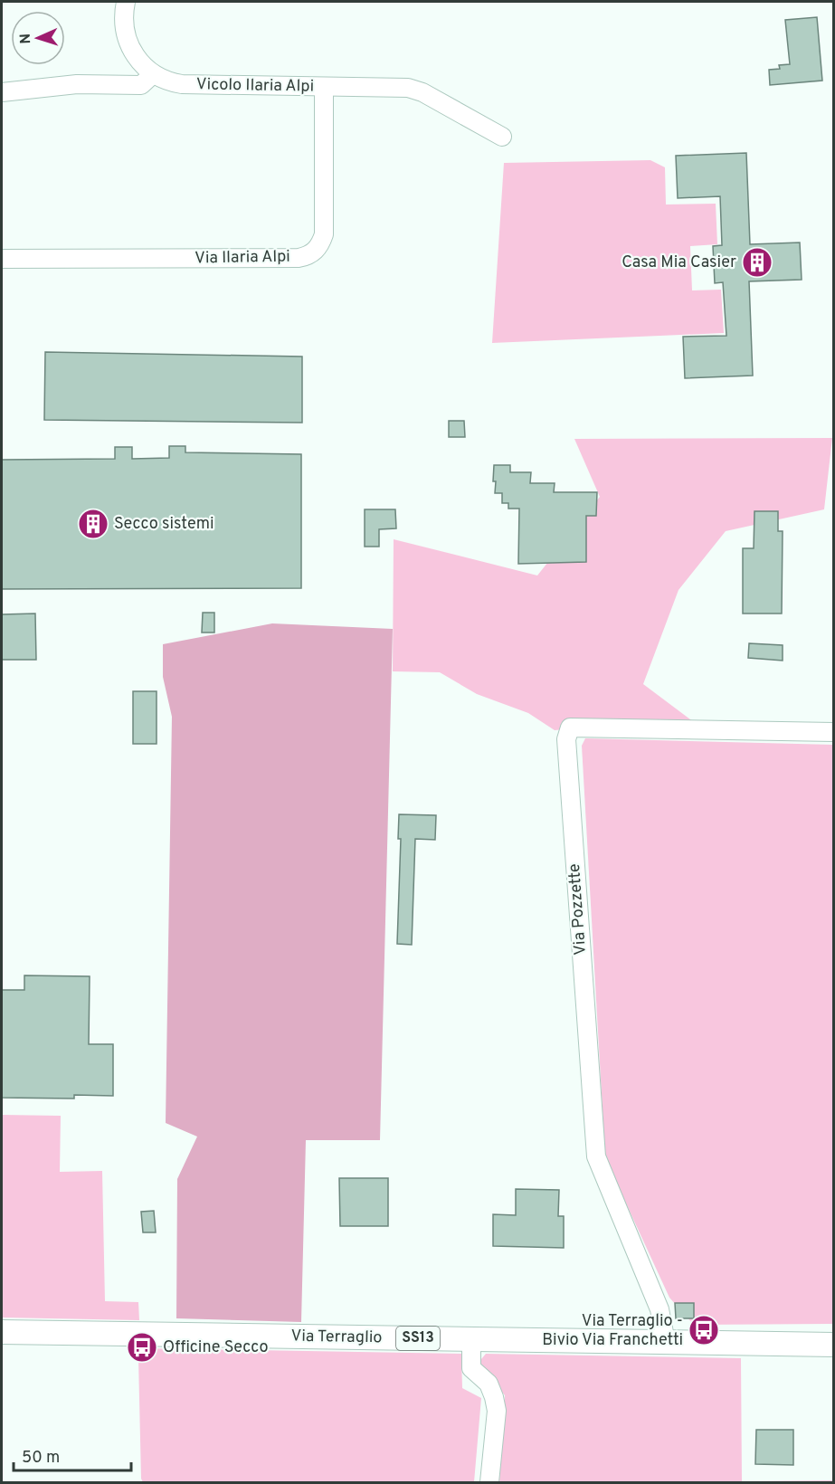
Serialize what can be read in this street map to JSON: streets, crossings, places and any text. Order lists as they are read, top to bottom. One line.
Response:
{"streets":{"main road":["Via Terraglio","SS13"],"street":["Vicolo Ilaria Alpi","Via Ilaria Alpi","Via Pozzette"]},"crossings":[["Vicolo Ilaria Alpi","Via Ilaria Alpi"],["Via Pozzette","Via Terraglio"]],"places":{"building":["Casa Mia Casier","Secco sistemi"],"bus stop":["Via Terraglio - Bivio Via Franchetti","Officine Secco"]},"scale_bar":"50 m","north":"left"}
